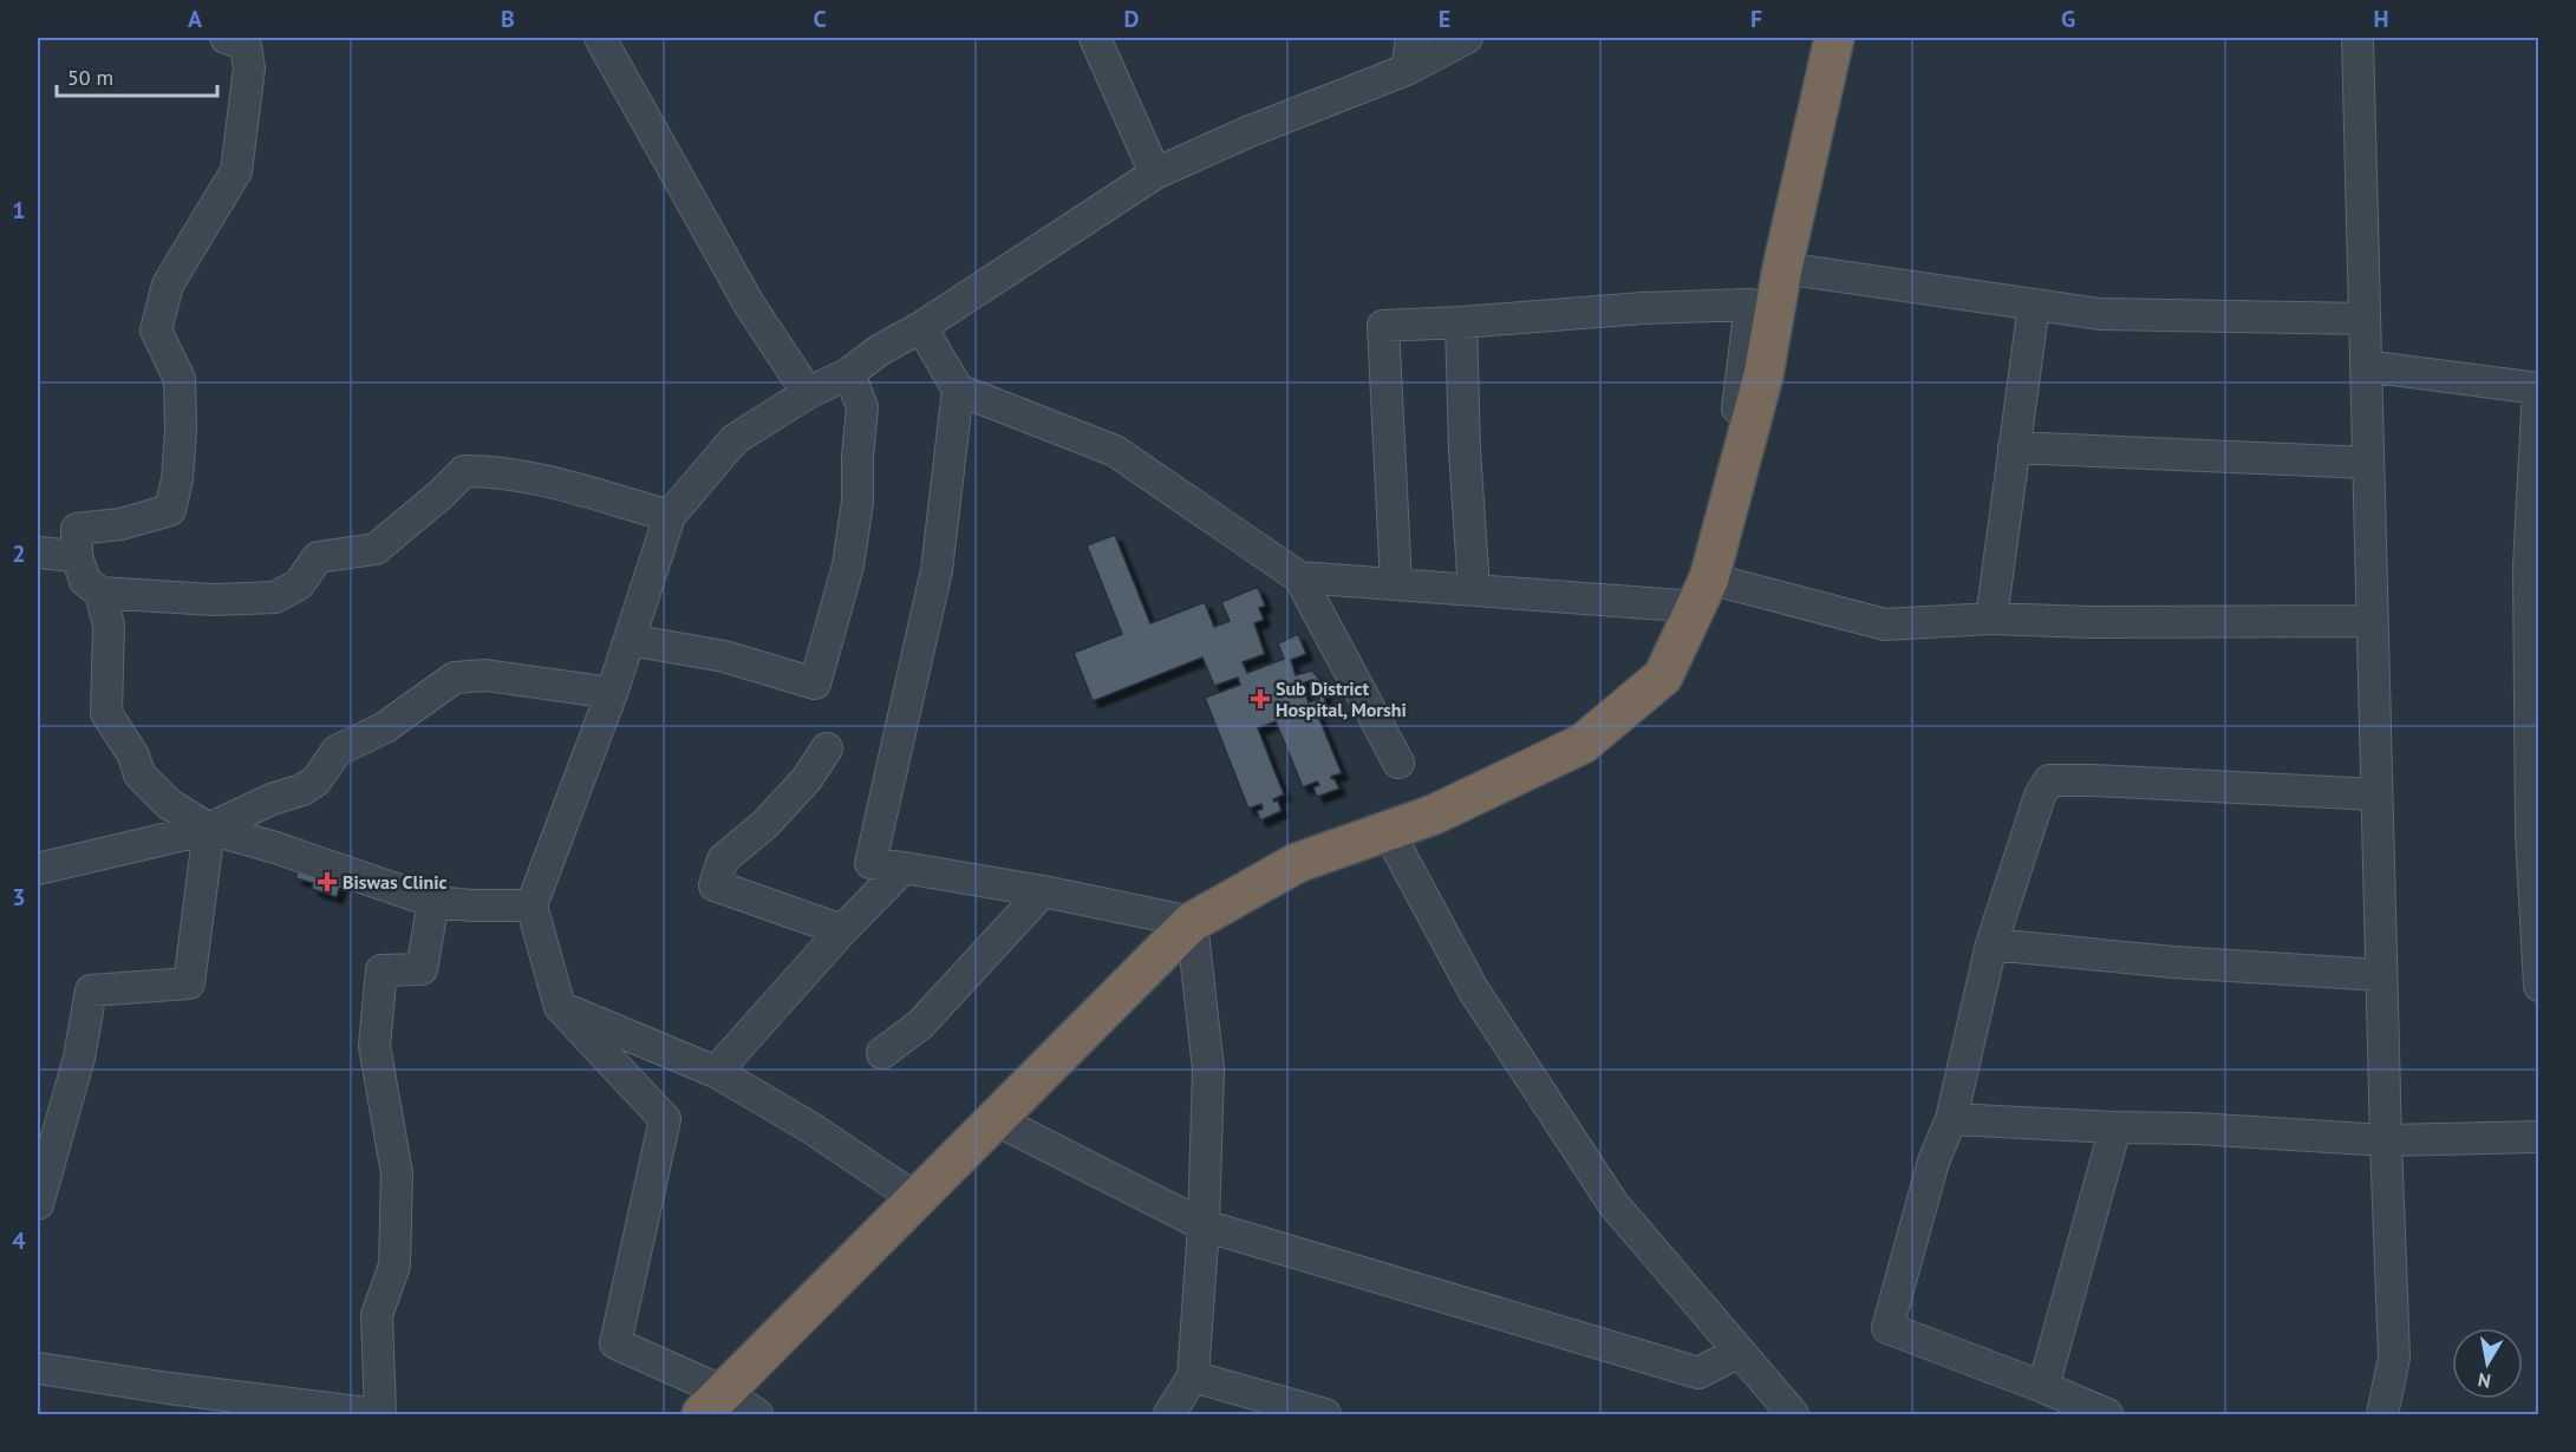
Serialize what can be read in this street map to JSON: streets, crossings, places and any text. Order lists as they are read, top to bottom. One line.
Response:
{"places":{"health":["Sub District Hospital, Morshi","Biswas Clinic"]},"scale_bar":"50 m","north":"bottom","grid":{"columns":["A","B","C","D","E","F","G","H"],"rows":["1","2","3","4"]}}
